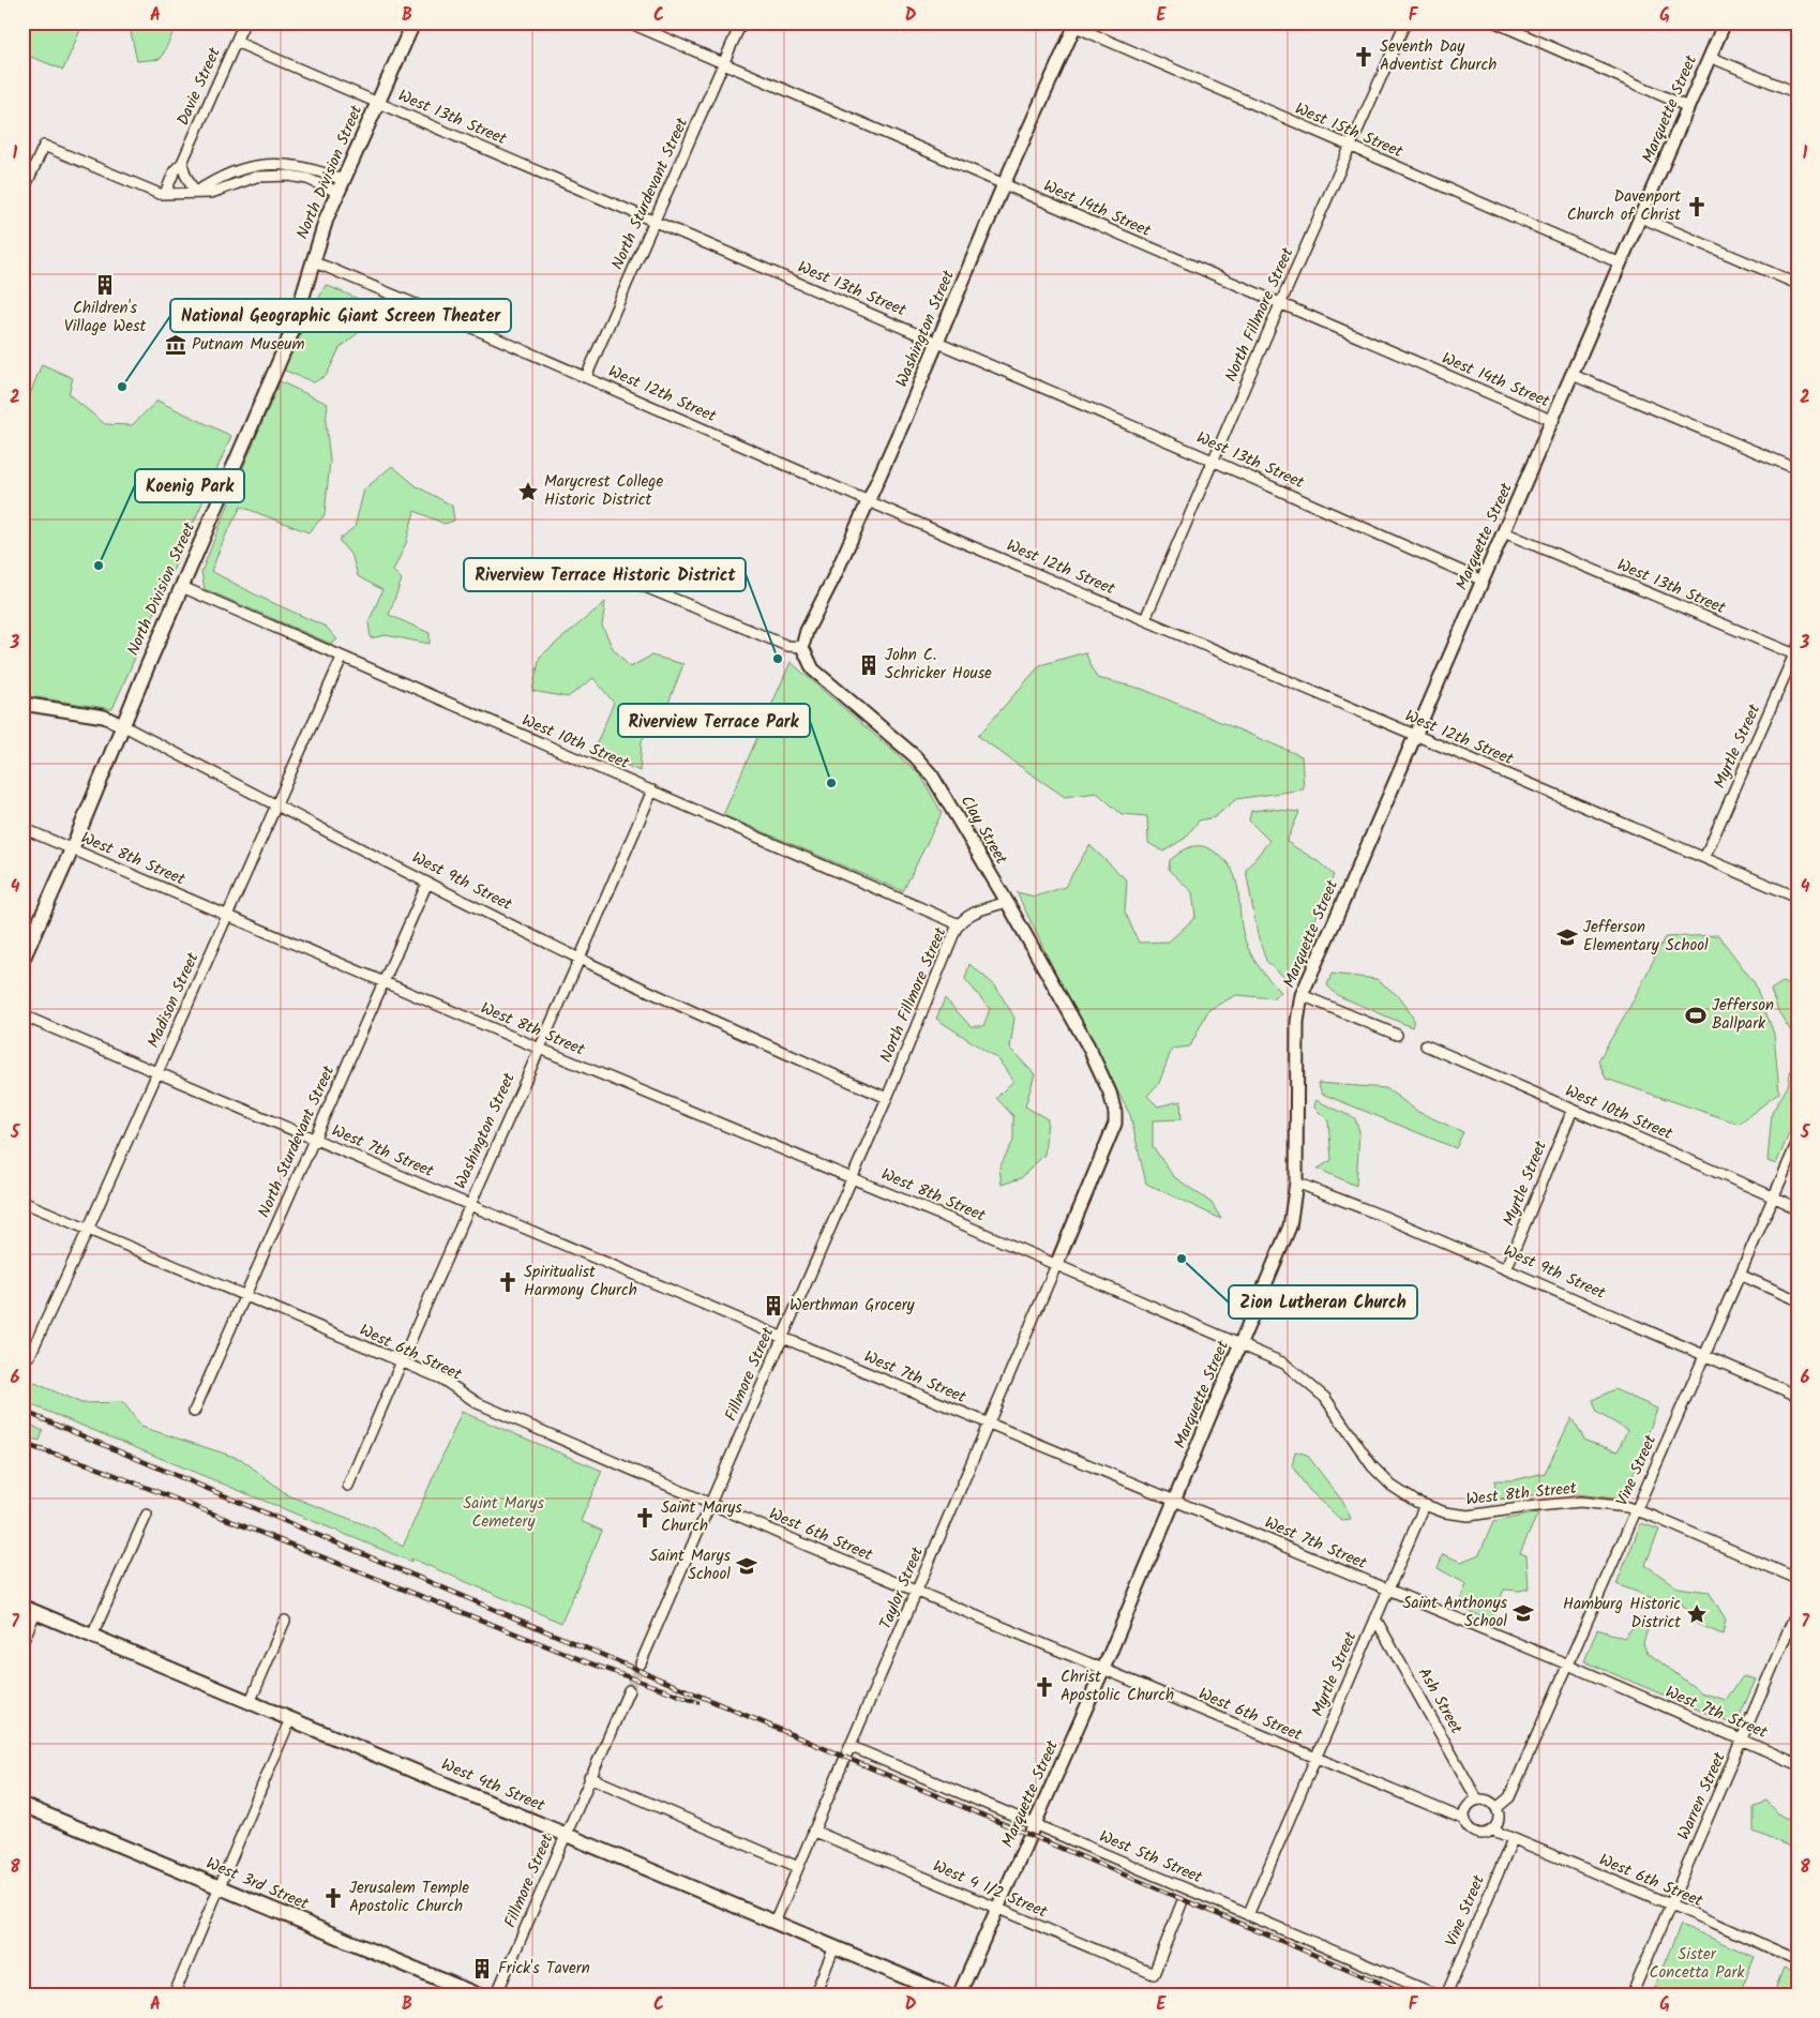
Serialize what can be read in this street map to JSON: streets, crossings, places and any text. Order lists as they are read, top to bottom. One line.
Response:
{"streets":{"main road":["North Division Street","West 4th Street","West 3rd Street"],"street":["Davie Street","Marquette Street","West 13th Street","West 15th Street","North Sturdevant Street","West 14th Street","North Fillmore Street","Washington Street","West 12th Street","West 10th Street","Myrtle Street","Clay Street","West 8th Street","West 9th Street","Madison Street","West 7th Street","West 6th Street","Fillmore Street","Vine Street","Taylor Street","Ash Street","Warren Street","West 5th Street","West 4 1/2 Street"]},"crossings":[["Davie Street","West 13th Street"],["Marquette Street","West 13th Street"],["Marquette Street","West 15th Street"],["Marquette Street","West 14th Street"],["Marquette Street","West 12th Street"],["Marquette Street","West 8th Street"],["Marquette Street","West 9th Street"],["Marquette Street","West 7th Street"],["Marquette Street","West 6th Street"],["Marquette Street","West 5th Street"],["Marquette Street","West 4 1/2 Street"],["West 13th Street","North Division Street"],["West 13th Street","North Sturdevant Street"],["West 13th Street","North Fillmore Street"],["West 13th Street","Washington Street"],["West 13th Street","Myrtle Street"],["West 15th Street","North Fillmore Street"],["West 15th Street","Washington Street"],["North Division Street","West 12th Street"],["North Division Street","West 10th Street"],["North Division Street","West 8th Street"],["North Division Street","West 9th Street"],["North Sturdevant Street","West 14th Street"],["North Sturdevant Street","West 12th Street"],["North Sturdevant Street","West 8th Street"],["North Sturdevant Street","West 9th Street"],["North Sturdevant Street","West 7th Street"],["North Sturdevant Street","West 6th Street"],["West 14th Street","North Fillmore Street"],["West 14th Street","Washington Street"],["North Fillmore Street","West 12th Street"],["North Fillmore Street","West 10th Street"],["North Fillmore Street","Clay Street"],["North Fillmore Street","West 9th Street"],["North Fillmore Street","Fillmore Street"],["Washington Street","West 12th Street"],["Washington Street","West 10th Street"],["Washington Street","Clay Street"],["Washington Street","West 8th Street"],["Washington Street","West 9th Street"],["Washington Street","West 7th Street"],["Washington Street","West 6th Street"],["West 12th Street","Myrtle Street"],["West 10th Street","Myrtle Street"],["West 10th Street","Madison Street"],["West 10th Street","Vine Street"],["Myrtle Street","West 8th Street"],["Myrtle Street","West 9th Street"],["Myrtle Street","West 7th Street"],["Myrtle Street","West 6th Street"],["Myrtle Street","Ash Street"],["Myrtle Street","West 5th Street"],["Clay Street","West 8th Street"],["Clay Street","Taylor Street"],["West 8th Street","Madison Street"],["West 8th Street","Fillmore Street"],["West 8th Street","Vine Street"],["West 8th Street","Taylor Street"],["West 9th Street","Madison Street"],["West 9th Street","Fillmore Street"],["West 9th Street","Vine Street"],["Madison Street","West 7th Street"],["Madison Street","West 6th Street"],["West 7th Street","Fillmore Street"],["West 7th Street","Vine Street"],["West 7th Street","Taylor Street"],["West 7th Street","Warren Street"],["West 6th Street","Fillmore Street"],["West 6th Street","Vine Street"],["West 6th Street","Taylor Street"],["West 6th Street","Ash Street"],["West 6th Street","Warren Street"],["Fillmore Street","West 4th Street"],["Vine Street","Ash Street"],["Taylor Street","West 4th Street"],["Taylor Street","West 5th Street"],["Taylor Street","West 4 1/2 Street"]],"parks":["Saint Marys Cemetery","Sister Concetta Park"],"places":{"church":["Seventh Day Adventist Church","Davenport Church of Christ","Spiritualist Harmony Church","Saint Marys Church","Christ Apostolic Church","Jerusalem Temple Apostolic Church"],"building":["Children's Village West","John C. Schricker House","Werthman Grocery","Frick's Tavern"],"museum":["Putnam Museum"],"other":["National Geographic Giant Screen Theater","Koenig Park","Riverview Terrace Historic District","Riverview Terrace Park","Zion Lutheran Church"],"place":["Marycrest College Historic District","Hamburg Historic District"],"school or university":["Jefferson Elementary School","Saint Marys School","Saint Anthonys School"],"sports":["Jefferson Ballpark"]},"grid":{"columns":["A","B","C","D","E","F","G"],"rows":["1","2","3","4","5","6","7","8"]}}
